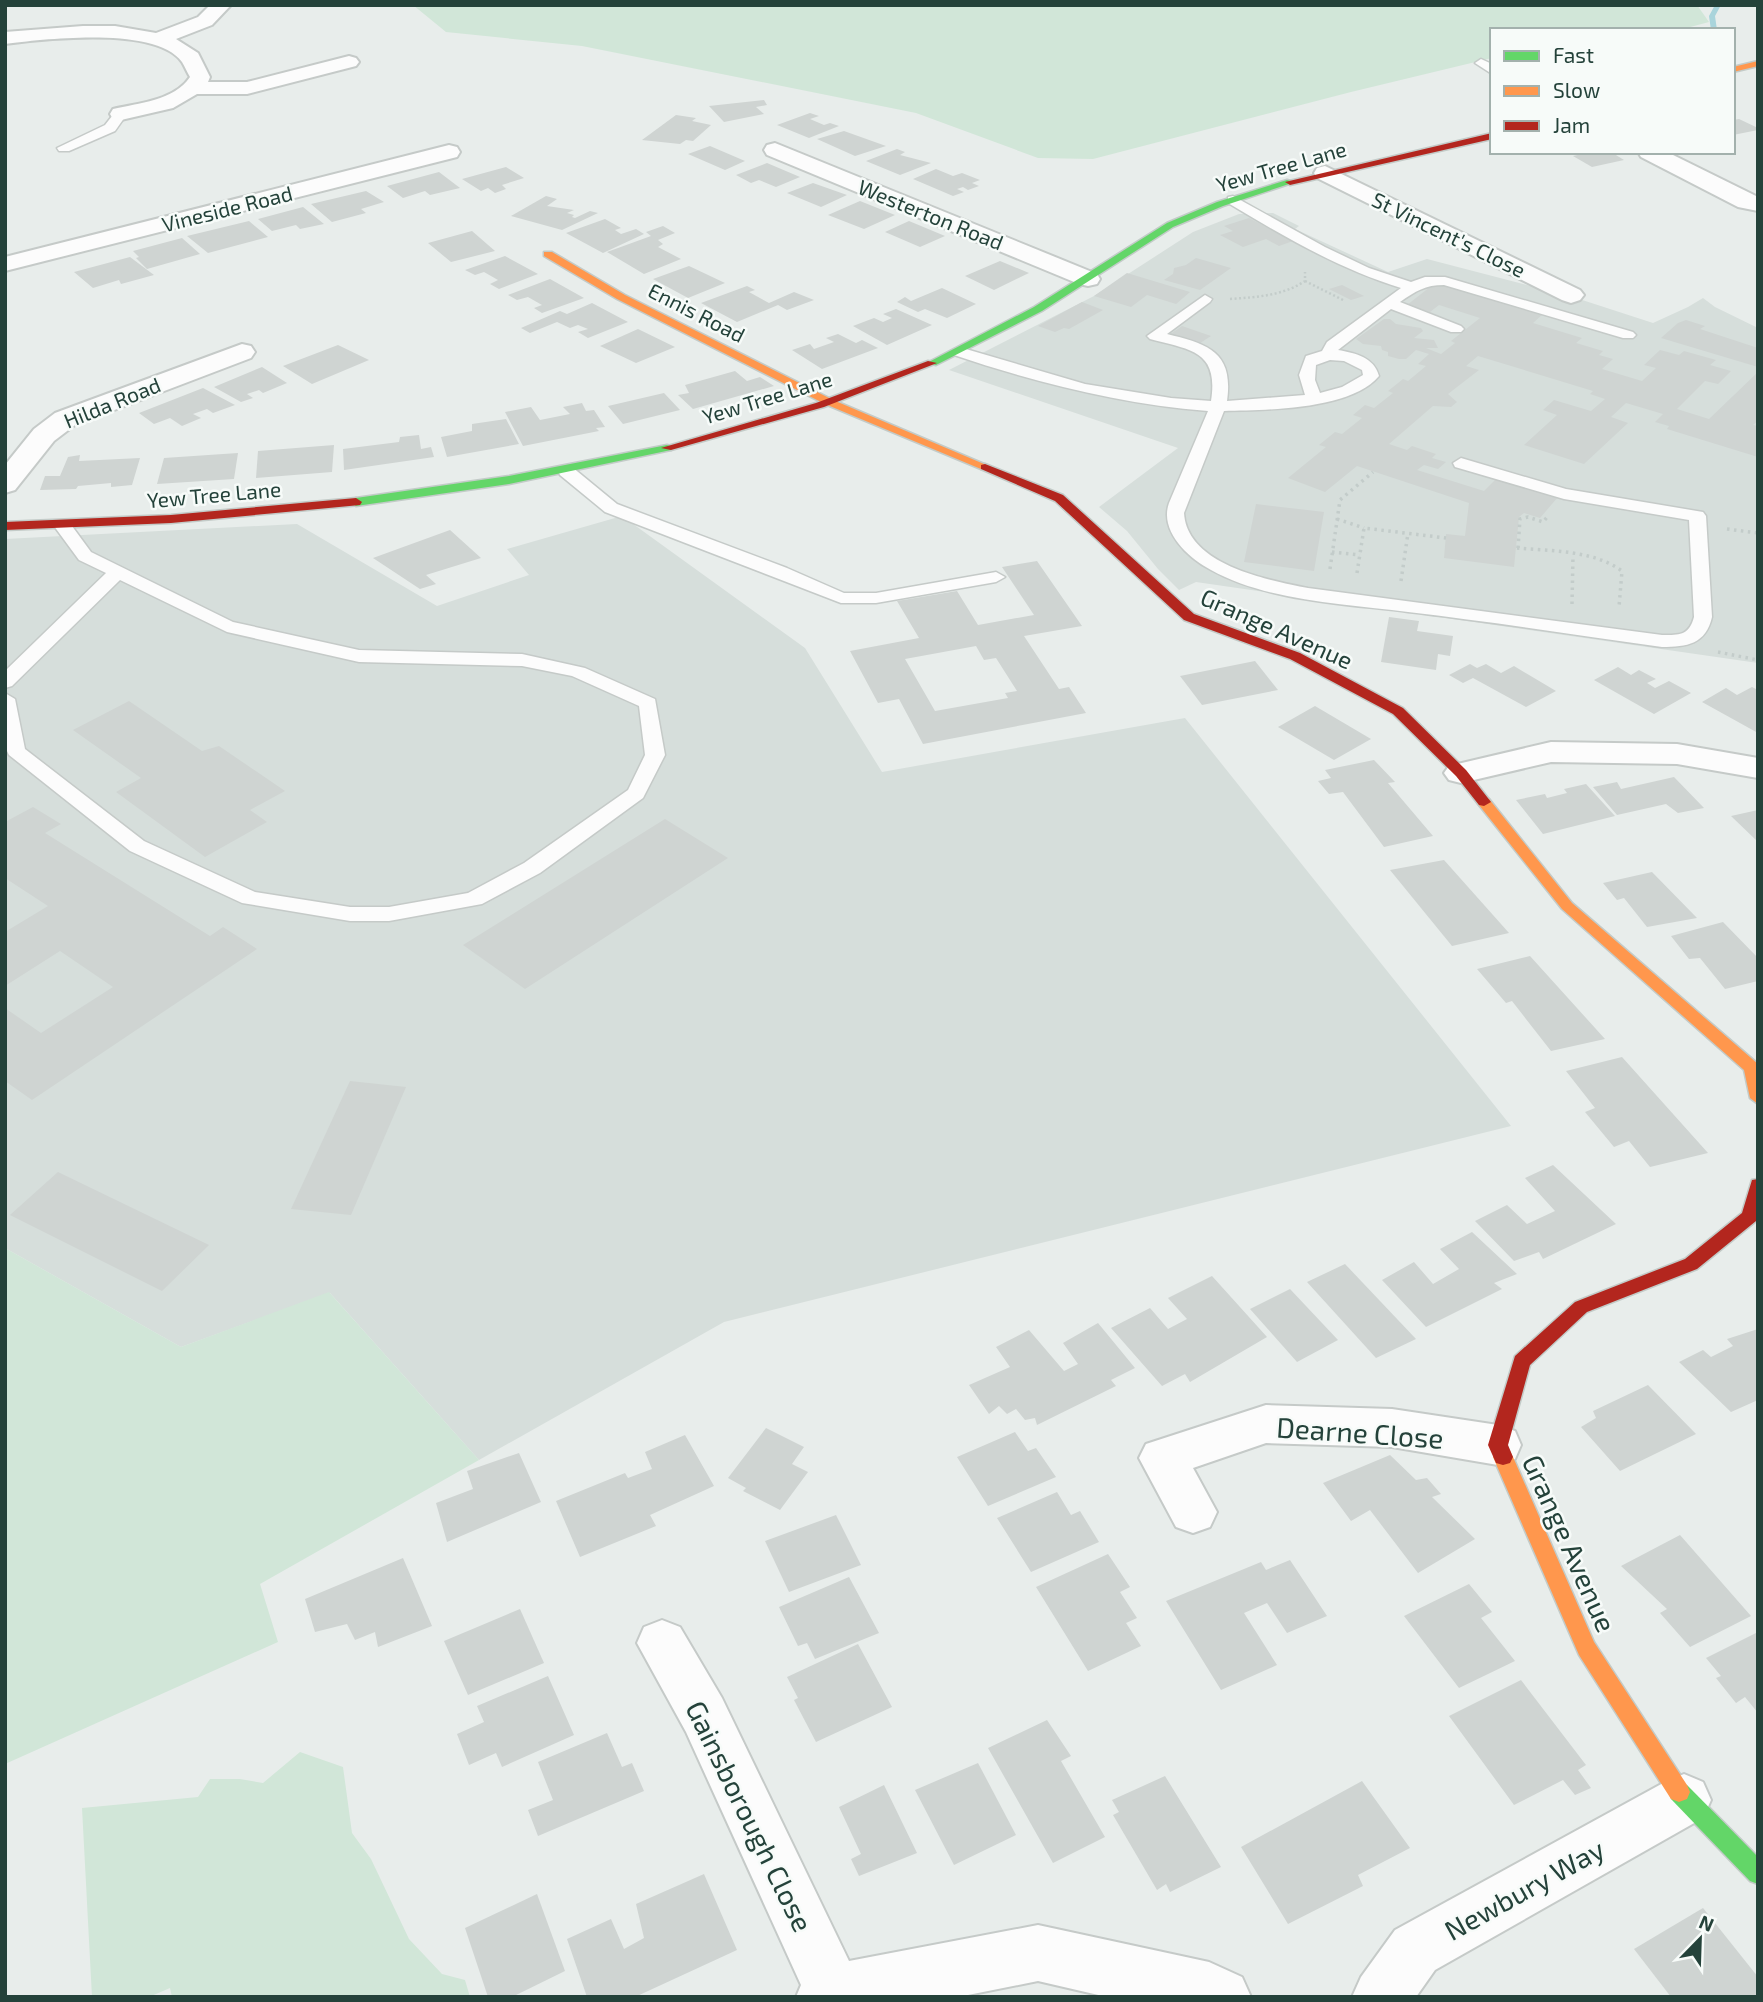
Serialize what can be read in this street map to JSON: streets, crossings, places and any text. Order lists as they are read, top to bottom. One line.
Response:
{"streets":{"street":["Yew Tree Lane","Vineside Road","Westerton Road","St Vincent's Close","Ennis Road","Hilda Road","Grange Avenue","Dearne Close","Gainsborough Close","Newbury Way"]},"crossings":[["Yew Tree Lane","Westerton Road"],["Yew Tree Lane","St Vincent's Close"],["Yew Tree Lane","Ennis Road"],["Yew Tree Lane","Grange Avenue"],["Ennis Road","Grange Avenue"],["Grange Avenue","Dearne Close"],["Grange Avenue","Newbury Way"]],"legend":["Fast","Slow","Jam"],"north":"top right"}
